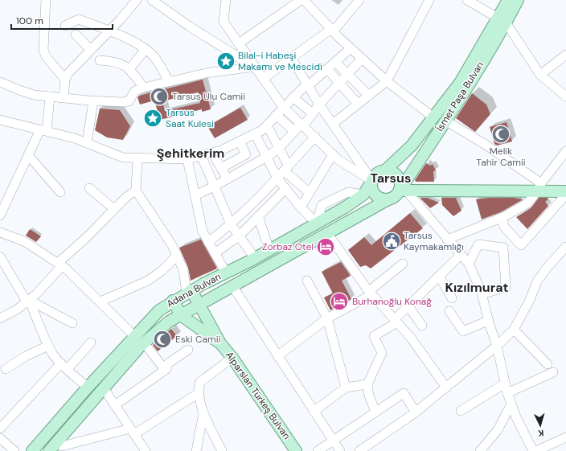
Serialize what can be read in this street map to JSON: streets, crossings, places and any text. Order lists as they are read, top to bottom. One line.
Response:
{"streets":{"main road":["İsmet Paşa Bulvarı","Adana Bulvarı","Alparslan Türkeş Bulvarı"]},"crossings":[["İsmet Paşa Bulvarı","Adana Bulvarı"],["Adana Bulvarı","Alparslan Türkeş Bulvarı"]],"districts":["Şehitkerim","Tarsus","Kızılmurat"],"places":{"place":["Bilal-i Habeşi Makamı ve Mescidi","Tarsus Saat Kulesi"],"mosque":["Tarsus Ulu Camii","Melik Tahir Camii","Eski Camii"],"public building":["Tarsus Kaymakamlığı"],"hotel":["Zorbaz Otel","Burhanoğlu Konağ"]},"scale_bar":"100 m","north":"bottom"}
